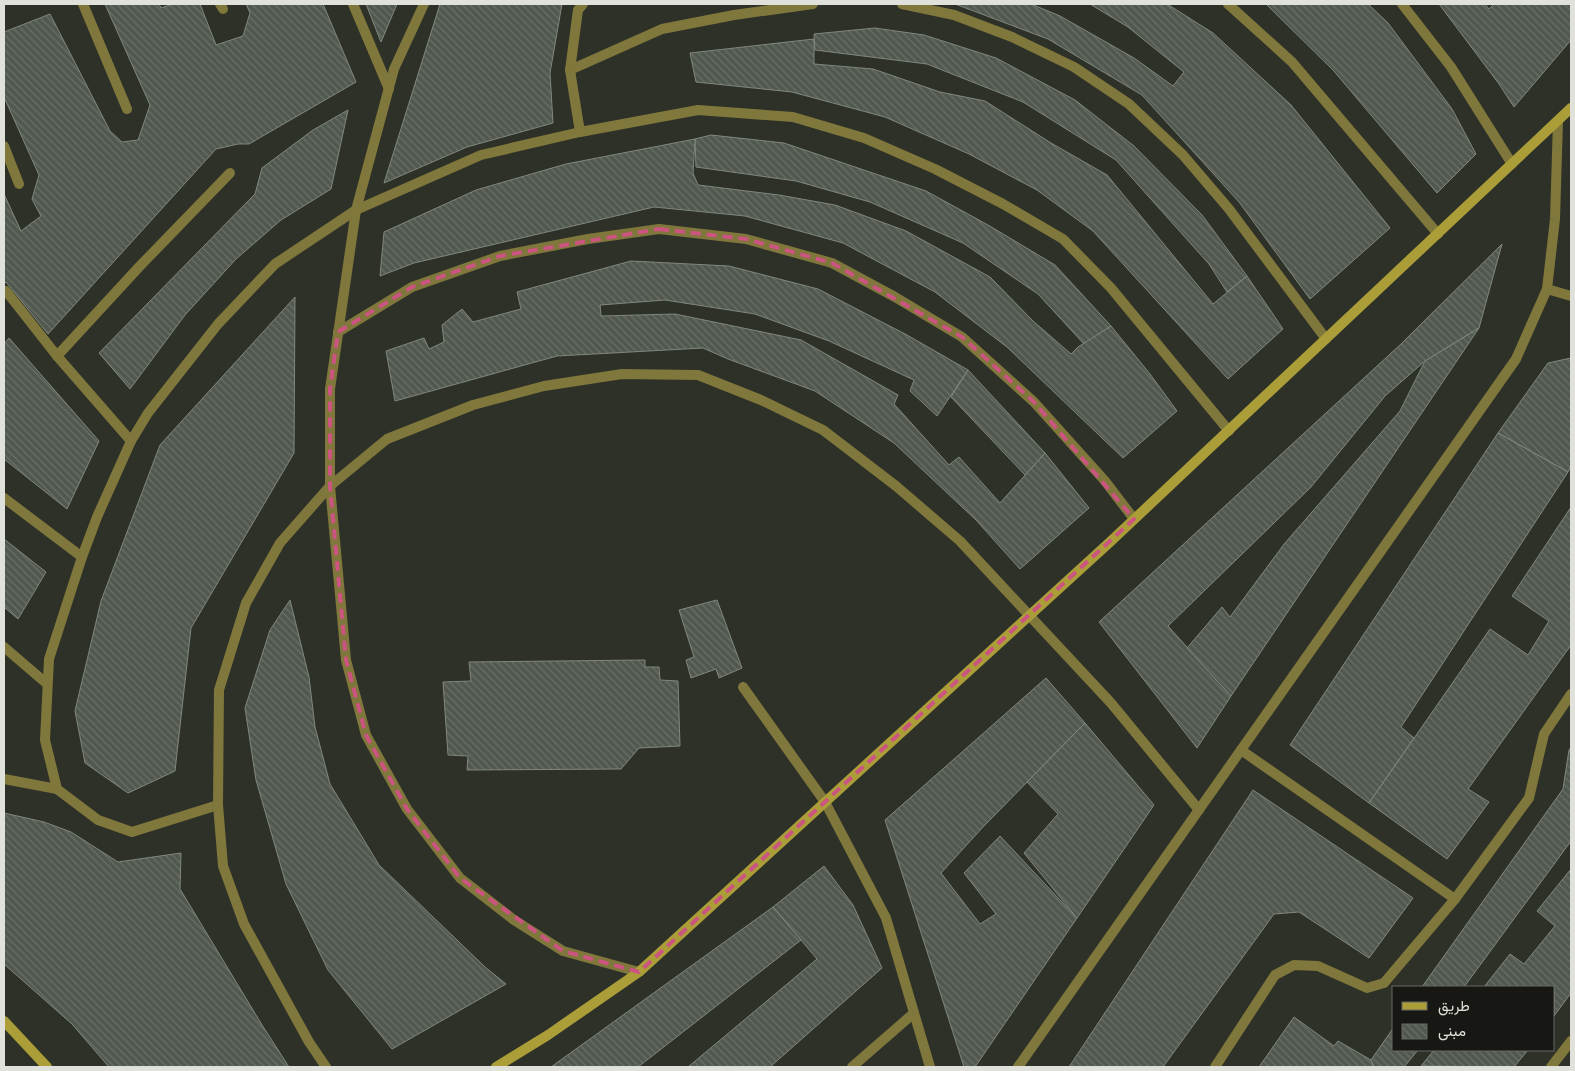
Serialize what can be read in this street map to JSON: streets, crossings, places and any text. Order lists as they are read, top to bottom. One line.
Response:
{"legend":["طريق","مبنى"]}
